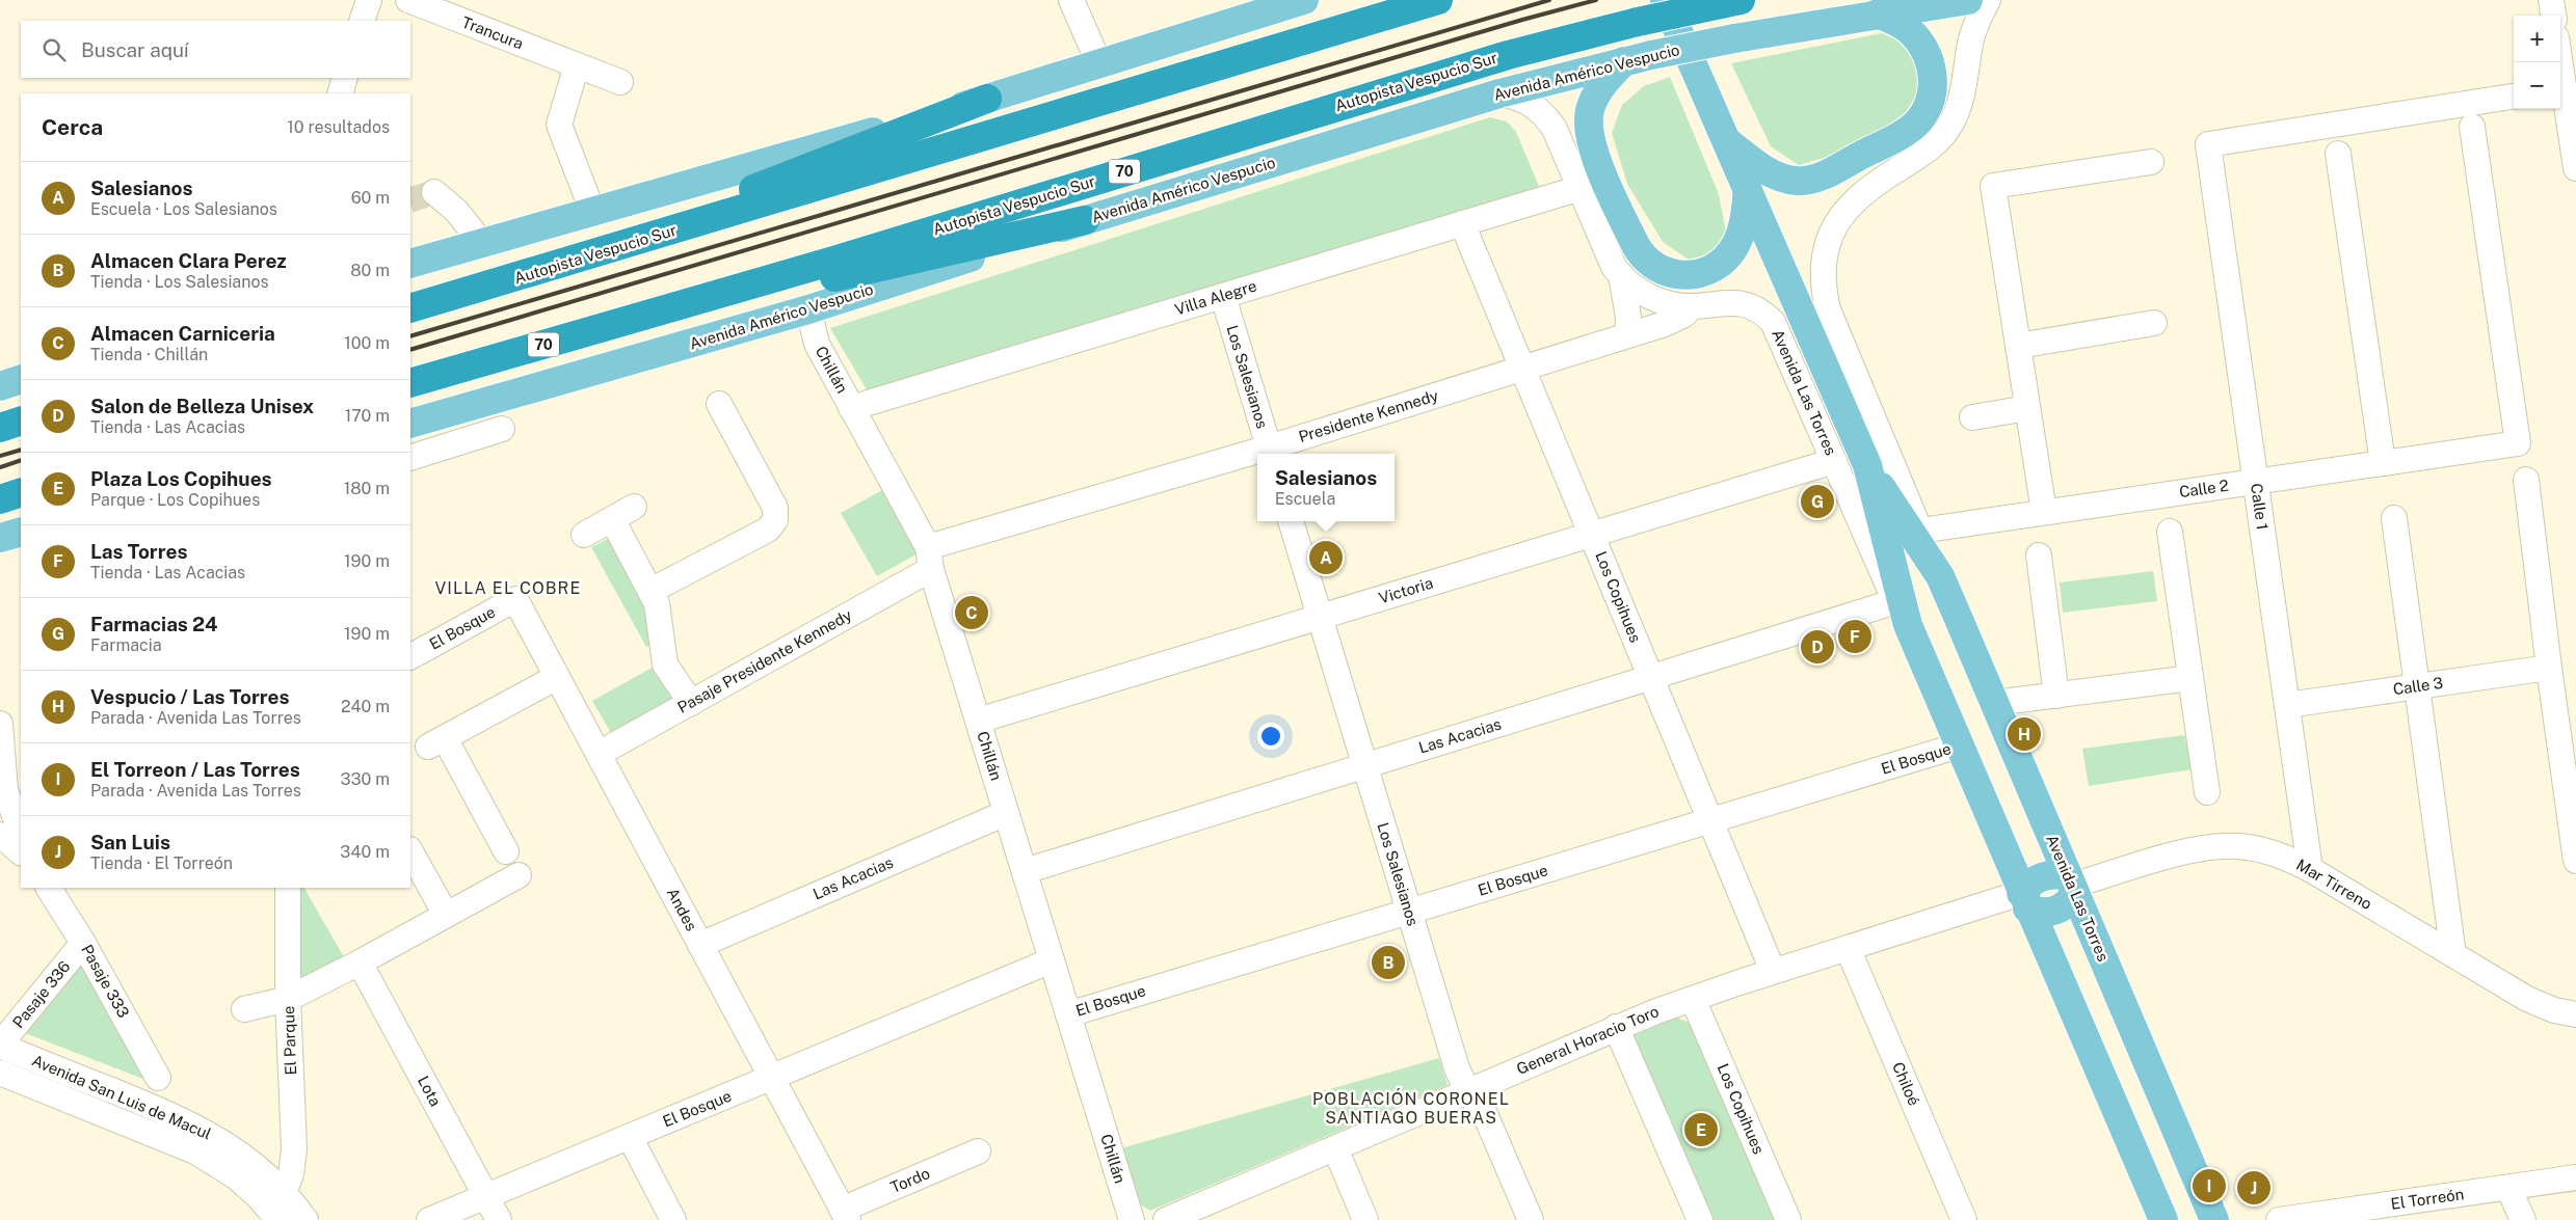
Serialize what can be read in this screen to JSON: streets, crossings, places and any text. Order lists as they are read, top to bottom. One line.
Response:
{"streets":{"highway":["Autopista Vespucio Sur","70"],"main road":["Avenida Américo Vespucio","Avenida Las Torres"],"street":["Trancura","Villa Alegre","Chillán","Los Salesianos","Presidente Kennedy","Calle 2","Calle 1","Victoria","Los Copihues","El Bosque","Pasaje Presidente Kennedy","Calle 3","Las Acacias","Mar Tirreno","Andes","Pasaje 333","Pasaje 336","El Parque","General Horacio Toro","Chiloé","Lota","Avenida San Luis de Macul","Tordo","El Torreón"]},"crossings":[["Avenida Américo Vespucio","Chillán"],["Avenida Américo Vespucio","Avenida Las Torres"],["Villa Alegre","Chillán"],["Villa Alegre","Los Salesianos"],["Villa Alegre","Avenida Las Torres"],["Villa Alegre","Los Copihues"],["Chillán","Presidente Kennedy"],["Chillán","Victoria"],["Chillán","El Bosque"],["Chillán","Pasaje Presidente Kennedy"],["Chillán","Las Acacias"],["Los Salesianos","Presidente Kennedy"],["Los Salesianos","Victoria"],["Los Salesianos","El Bosque"],["Los Salesianos","Las Acacias"],["Los Salesianos","General Horacio Toro"],["Avenida Las Torres","Presidente Kennedy"],["Avenida Las Torres","Calle 2"],["Avenida Las Torres","Victoria"],["Avenida Las Torres","El Bosque"],["Avenida Las Torres","Las Acacias"],["Avenida Las Torres","Mar Tirreno"],["Avenida Las Torres","General Horacio Toro"],["Presidente Kennedy","Los Copihues"],["Presidente Kennedy","Pasaje Presidente Kennedy"],["Calle 2","Calle 1"],["Calle 1","Calle 3"],["Calle 1","Mar Tirreno"],["Victoria","Los Copihues"],["Los Copihues","El Bosque"],["Los Copihues","Las Acacias"],["Los Copihues","General Horacio Toro"],["El Bosque","Andes"],["El Bosque","Lota"],["Pasaje Presidente Kennedy","Andes"],["Las Acacias","Andes"],["Andes","Tordo"],["Pasaje 333","Pasaje 336"],["Pasaje 336","Avenida San Luis de Macul"],["El Parque","Avenida San Luis de Macul"],["General Horacio Toro","Chiloé"]],"districts":["VILLA EL COBRE","POBLACIÓN CORONEL SANTIAGO BUERAS"],"page":{"map_buttons":["+","−"],"search":"Buscar aquí","heading":["Cerca","10 resultados"],"list":[{"mark":"A","name":"Salesianos","note":"Escuela · Los Salesianos","value":"60 m"},{"mark":"B","name":"Almacen Clara Perez","note":"Tienda · Los Salesianos","value":"80 m"},{"mark":"C","name":"Almacen Carniceria","note":"Tienda · Chillán","value":"100 m"},{"mark":"D","name":"Salon de Belleza Unisex","note":"Tienda · Las Acacias","value":"170 m"},{"mark":"E","name":"Plaza Los Copihues","note":"Parque · Los Copihues","value":"180 m"},{"mark":"F","name":"Las Torres","note":"Tienda · Las Acacias","value":"190 m"},{"mark":"G","name":"Farmacias 24","note":"Farmacia","value":"190 m"},{"mark":"H","name":"Vespucio / Las Torres","note":"Parada · Avenida Las Torres","value":"240 m"},{"mark":"I","name":"El Torreon / Las Torres","note":"Parada · Avenida Las Torres","value":"330 m"},{"mark":"J","name":"San Luis","note":"Tienda · El Torreón","value":"340 m"}],"popup":["Salesianos","Escuela"],"pins":["G","A","C","F","D","H","B","E","I","J"]}}
